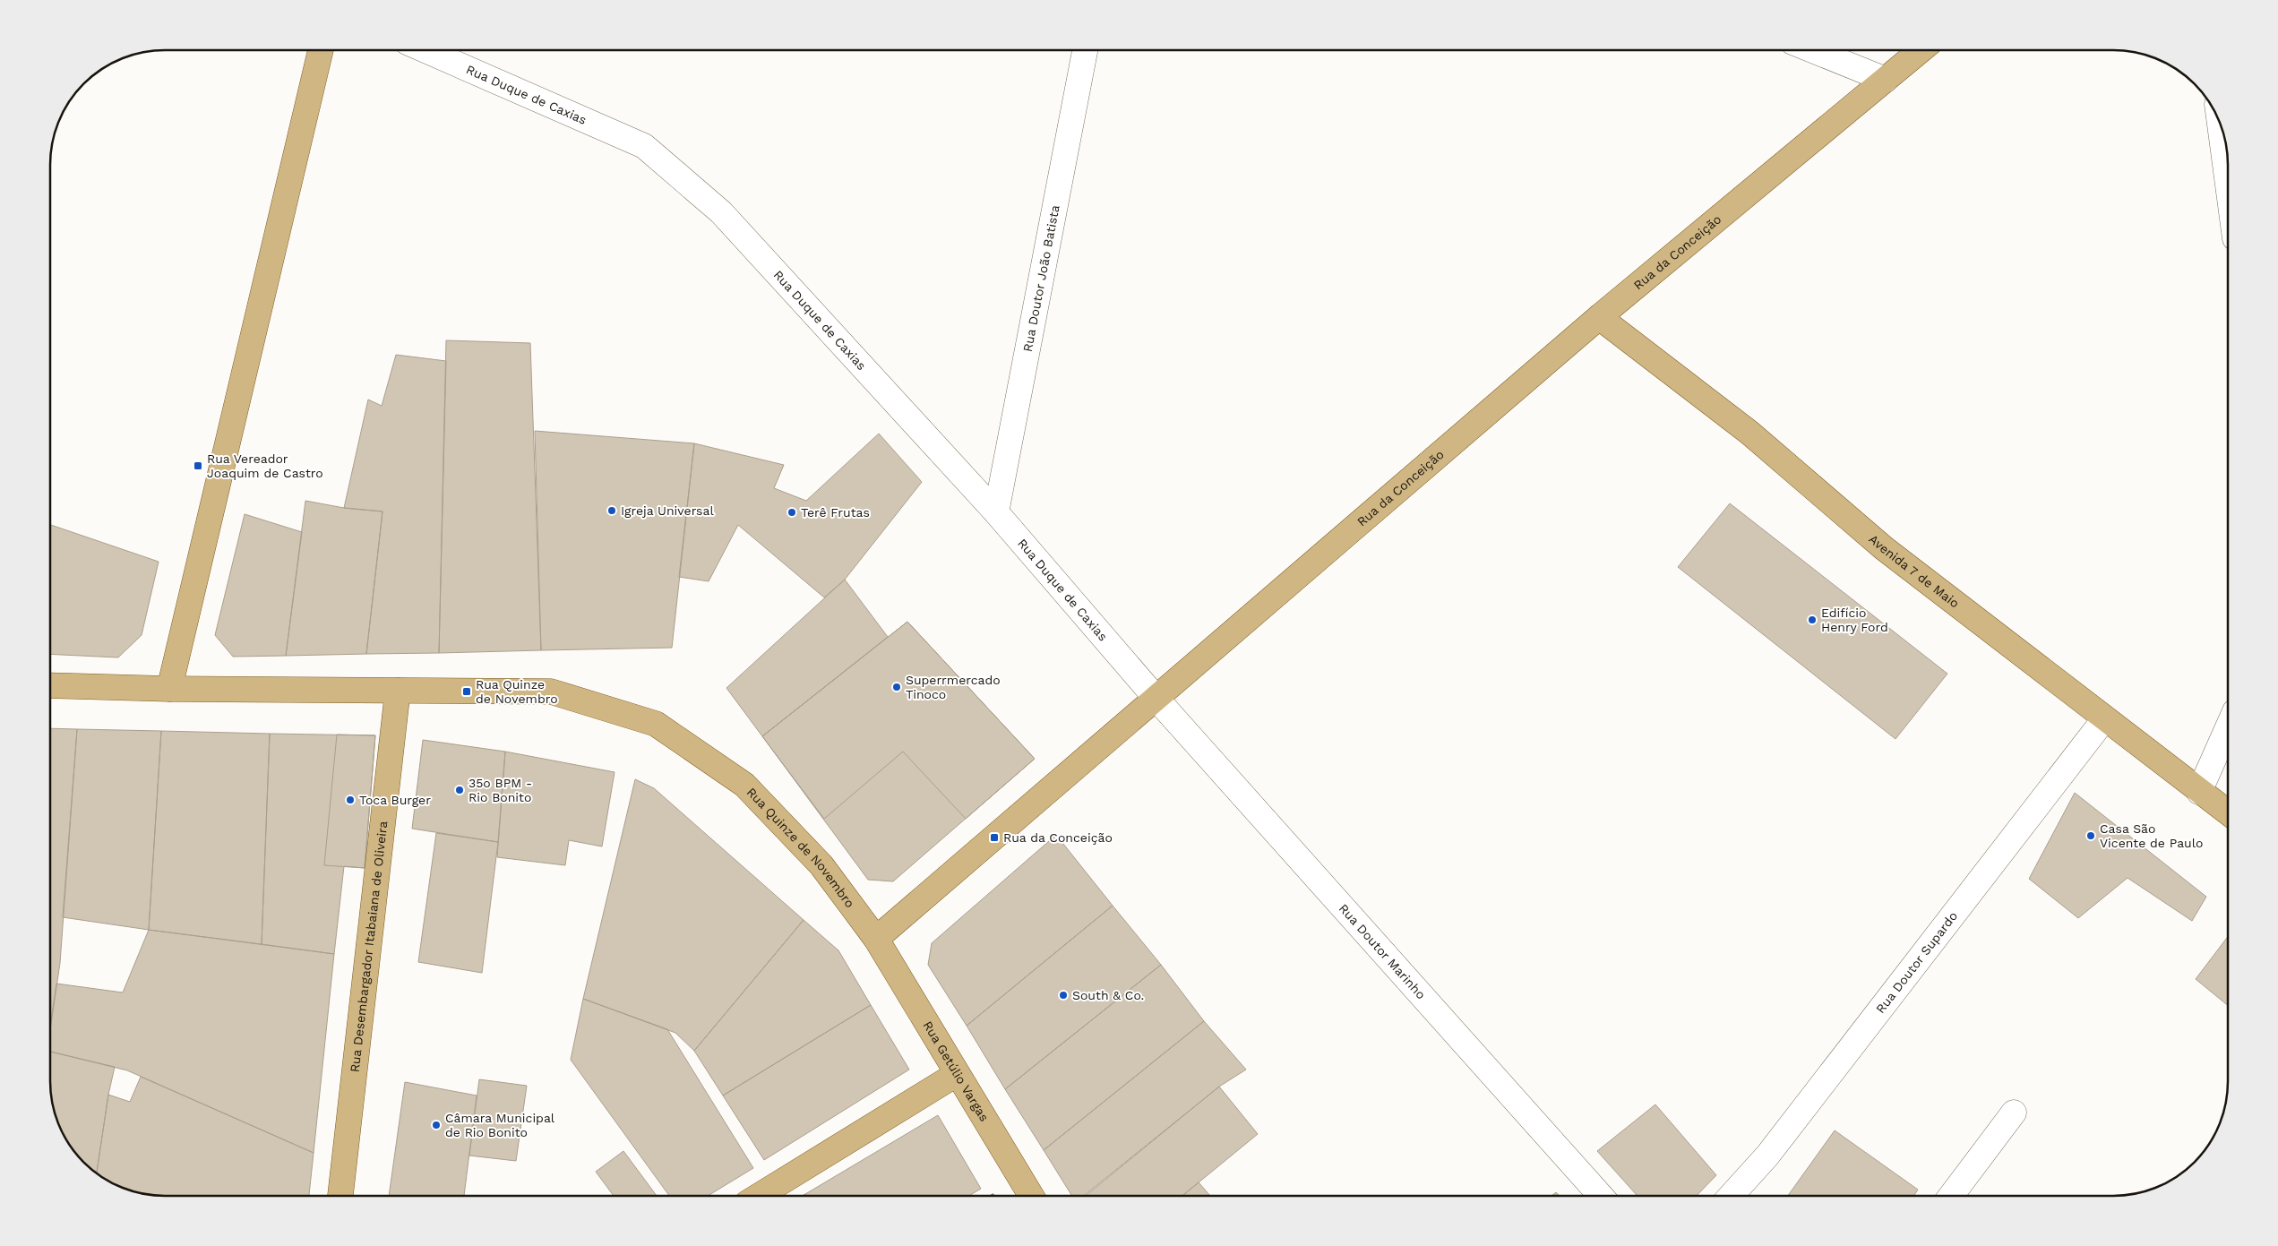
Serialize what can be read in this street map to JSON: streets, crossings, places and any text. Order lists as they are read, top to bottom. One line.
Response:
{"streets":{"main road":["Rua da Conceição","Avenida 7 de Maio","Rua Quinze de Novembro","Rua Desembargador Itabaiana de Oliveira","Rua Getúlio Vargas"],"street":["Rua Duque de Caxias","Rua Doutor João Batista","Rua Doutor Marinho","Rua Doutor Supardo"]},"crossings":[["Rua Duque de Caxias","Rua da Conceição"],["Rua Duque de Caxias","Rua Doutor João Batista"],["Rua Duque de Caxias","Rua Doutor Marinho"],["Rua da Conceição","Avenida 7 de Maio"],["Rua da Conceição","Rua Quinze de Novembro"],["Rua da Conceição","Rua Doutor Marinho"],["Rua da Conceição","Rua Getúlio Vargas"],["Avenida 7 de Maio","Rua Doutor Supardo"],["Rua Quinze de Novembro","Rua Desembargador Itabaiana de Oliveira"],["Rua Quinze de Novembro","Rua Getúlio Vargas"]],"places":{"transit":["Rua Vereador Joaquim de Castro","Rua Quinze de Novembro","Rua da Conceição"],"other":["Igreja Universal","Terê Frutas","Edifício Henry Ford","Superrmercado Tinoco","35o BPM - Rio Bonito","Toca Burger","Casa São Vicente de Paulo","South & Co.","Câmara Municipal de Rio Bonito"]}}
